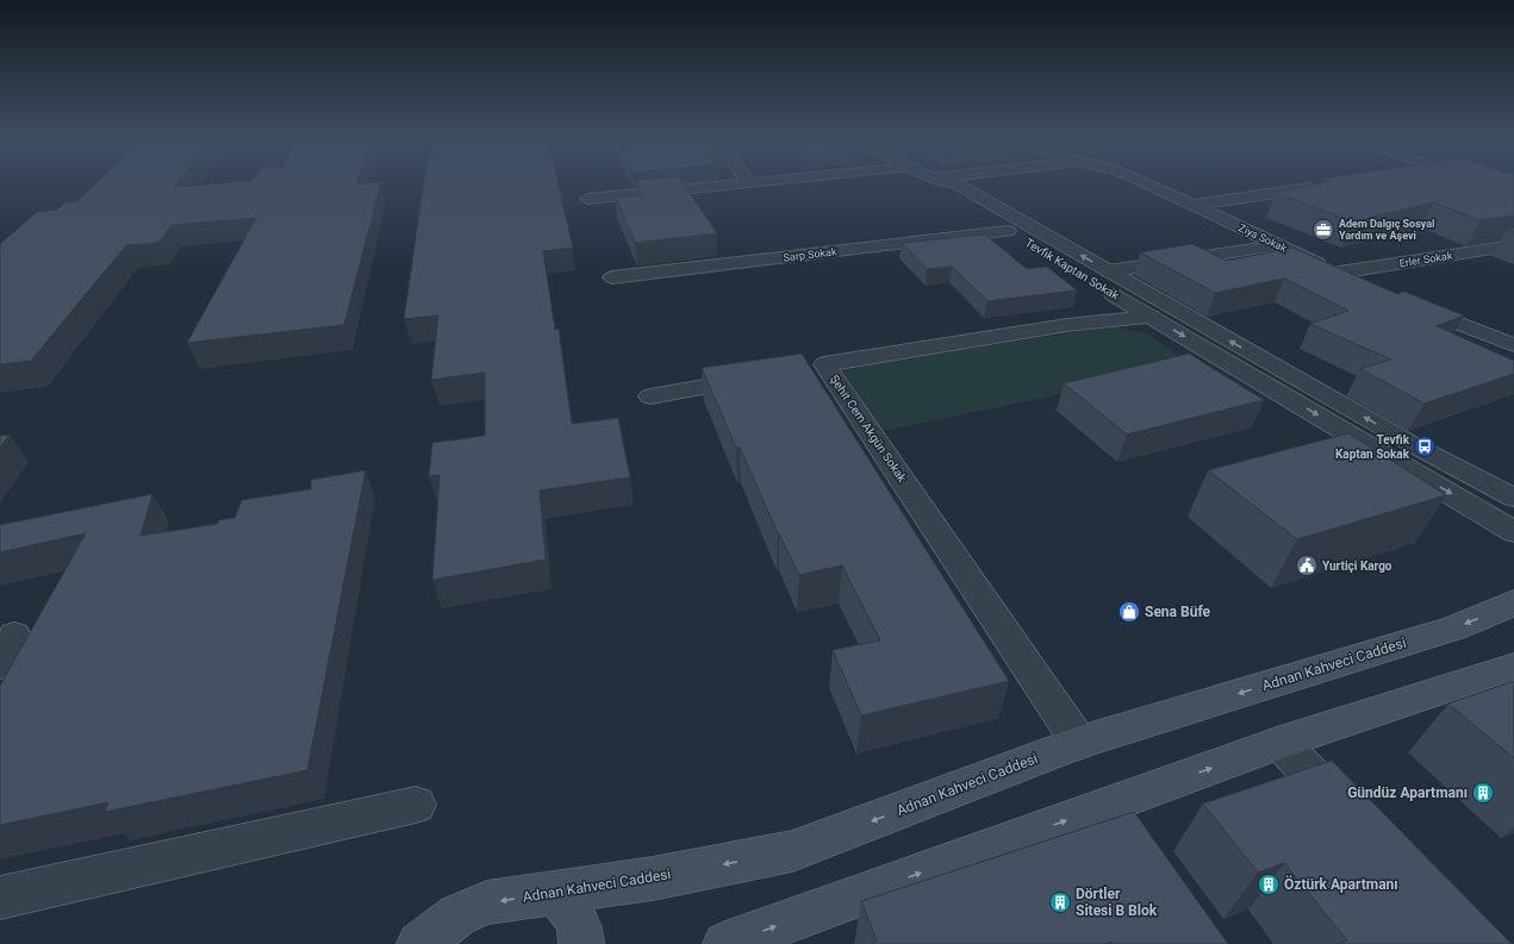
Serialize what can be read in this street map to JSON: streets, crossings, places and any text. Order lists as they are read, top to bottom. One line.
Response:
{"streets":{"main road":["Adnan Kahveci Caddesi"],"street":["Ziya Sokak","Sarp Sokak","Erler Sokak","Tevfik Kaptan Sokak","Şehit Cem Akgün Sokak"]},"crossings":[["Ziya Sokak","Erler Sokak"],["Sarp Sokak","Tevfik Kaptan Sokak"],["Tevfik Kaptan Sokak","Şehit Cem Akgün Sokak"],["Şehit Cem Akgün Sokak","Adnan Kahveci Caddesi"]],"places":{"office":["Adem Dalgıç Sosyal Yardım ve Aşevi"],"bus stop":["Tevfik Kaptan Sokak"],"public building":["Yurtiçi Kargo"],"shop":["Sena Büfe"],"building":["Gündüz Apartmanı","Öztürk Apartmanı","Dörtler Sitesi B Blok"]}}
